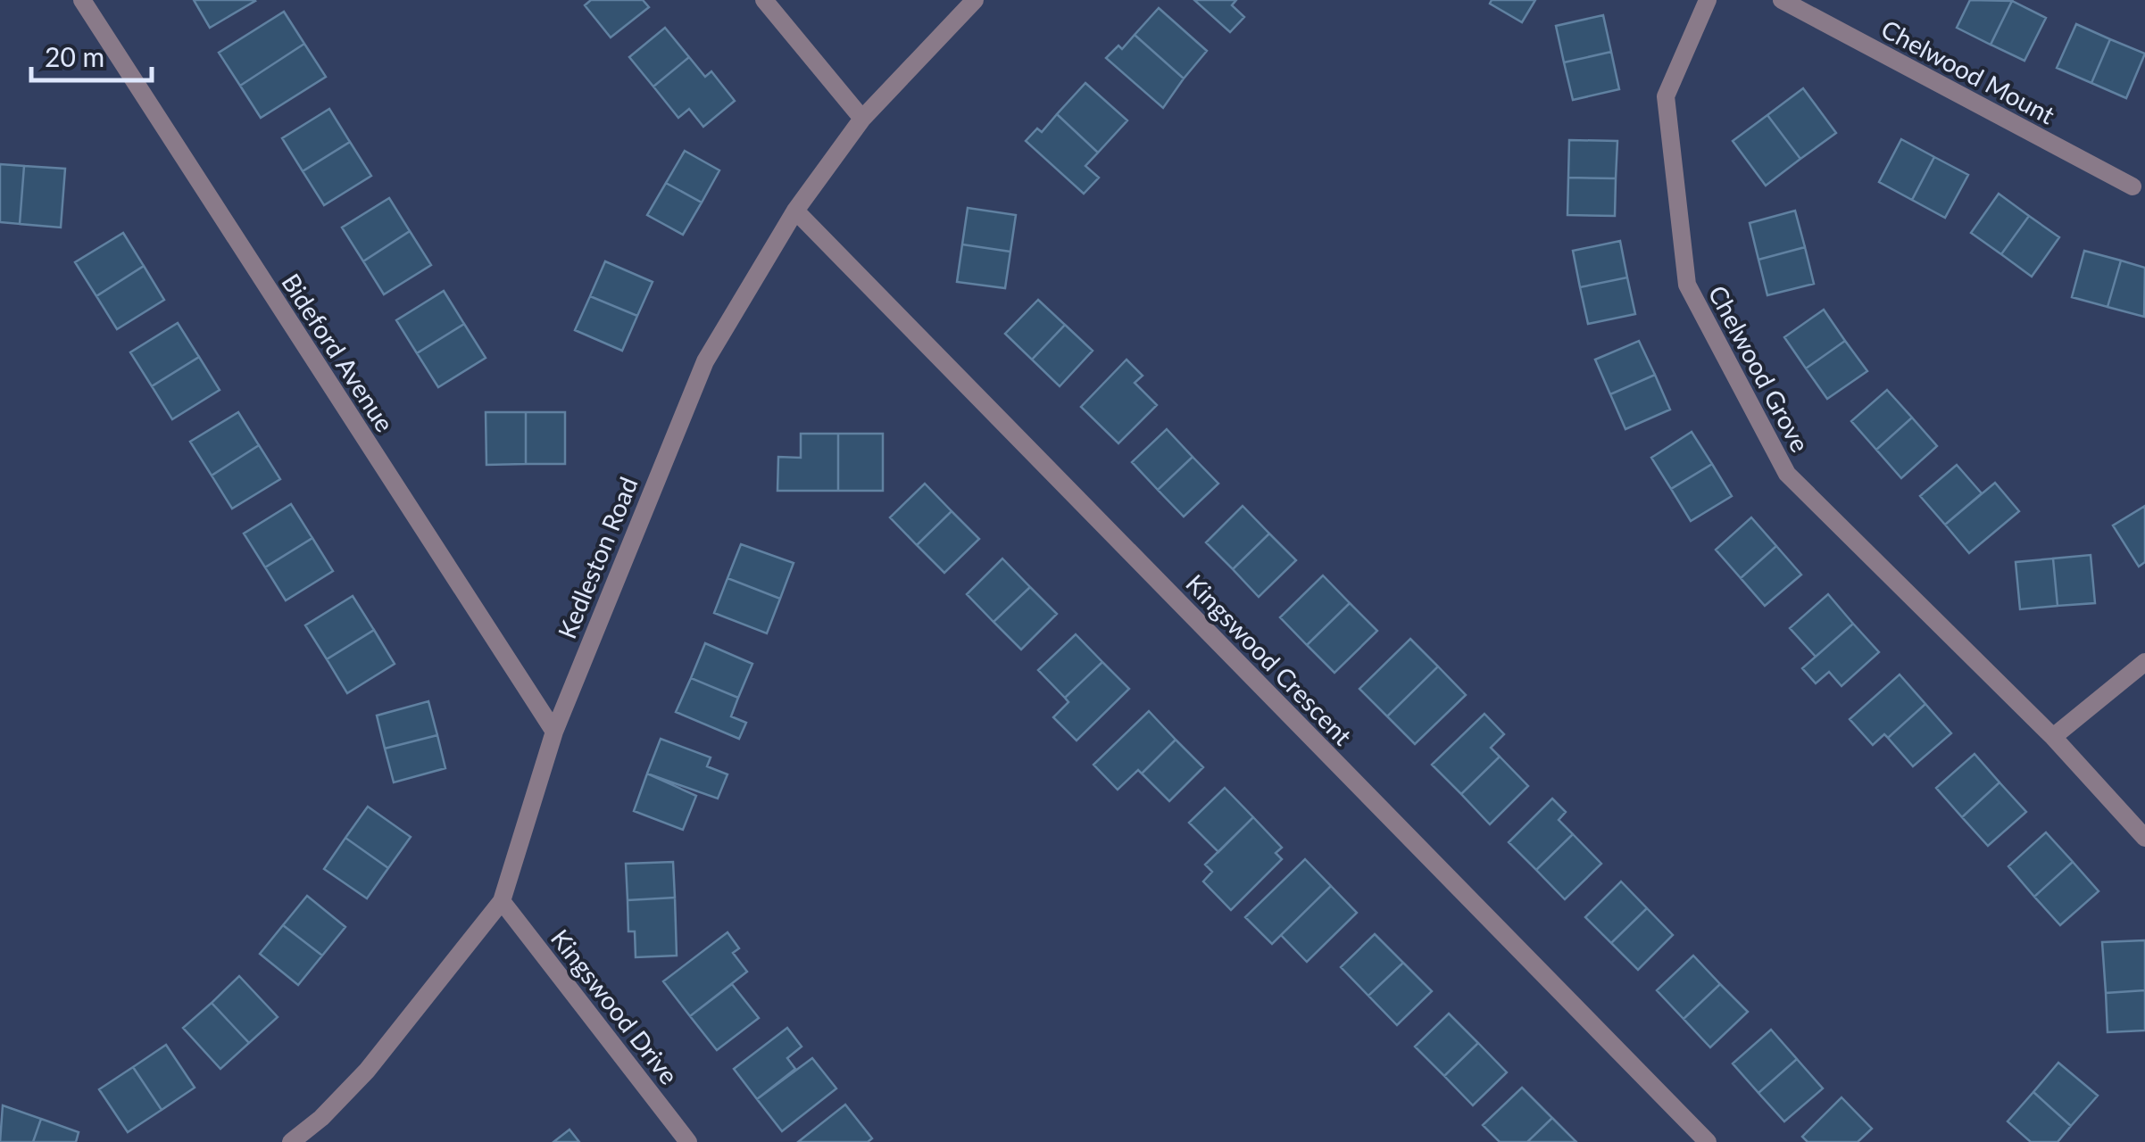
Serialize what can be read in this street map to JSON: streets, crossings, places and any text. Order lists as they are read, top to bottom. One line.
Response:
{"streets":{"street":["Chelwood Mount","Bideford Avenue","Chelwood Grove","Kedleston Road","Kingswood Crescent","Kingswood Drive"]},"crossings":[["Bideford Avenue","Kedleston Road"],["Kedleston Road","Kingswood Crescent"],["Kedleston Road","Kingswood Drive"]],"scale_bar":"20 m"}
